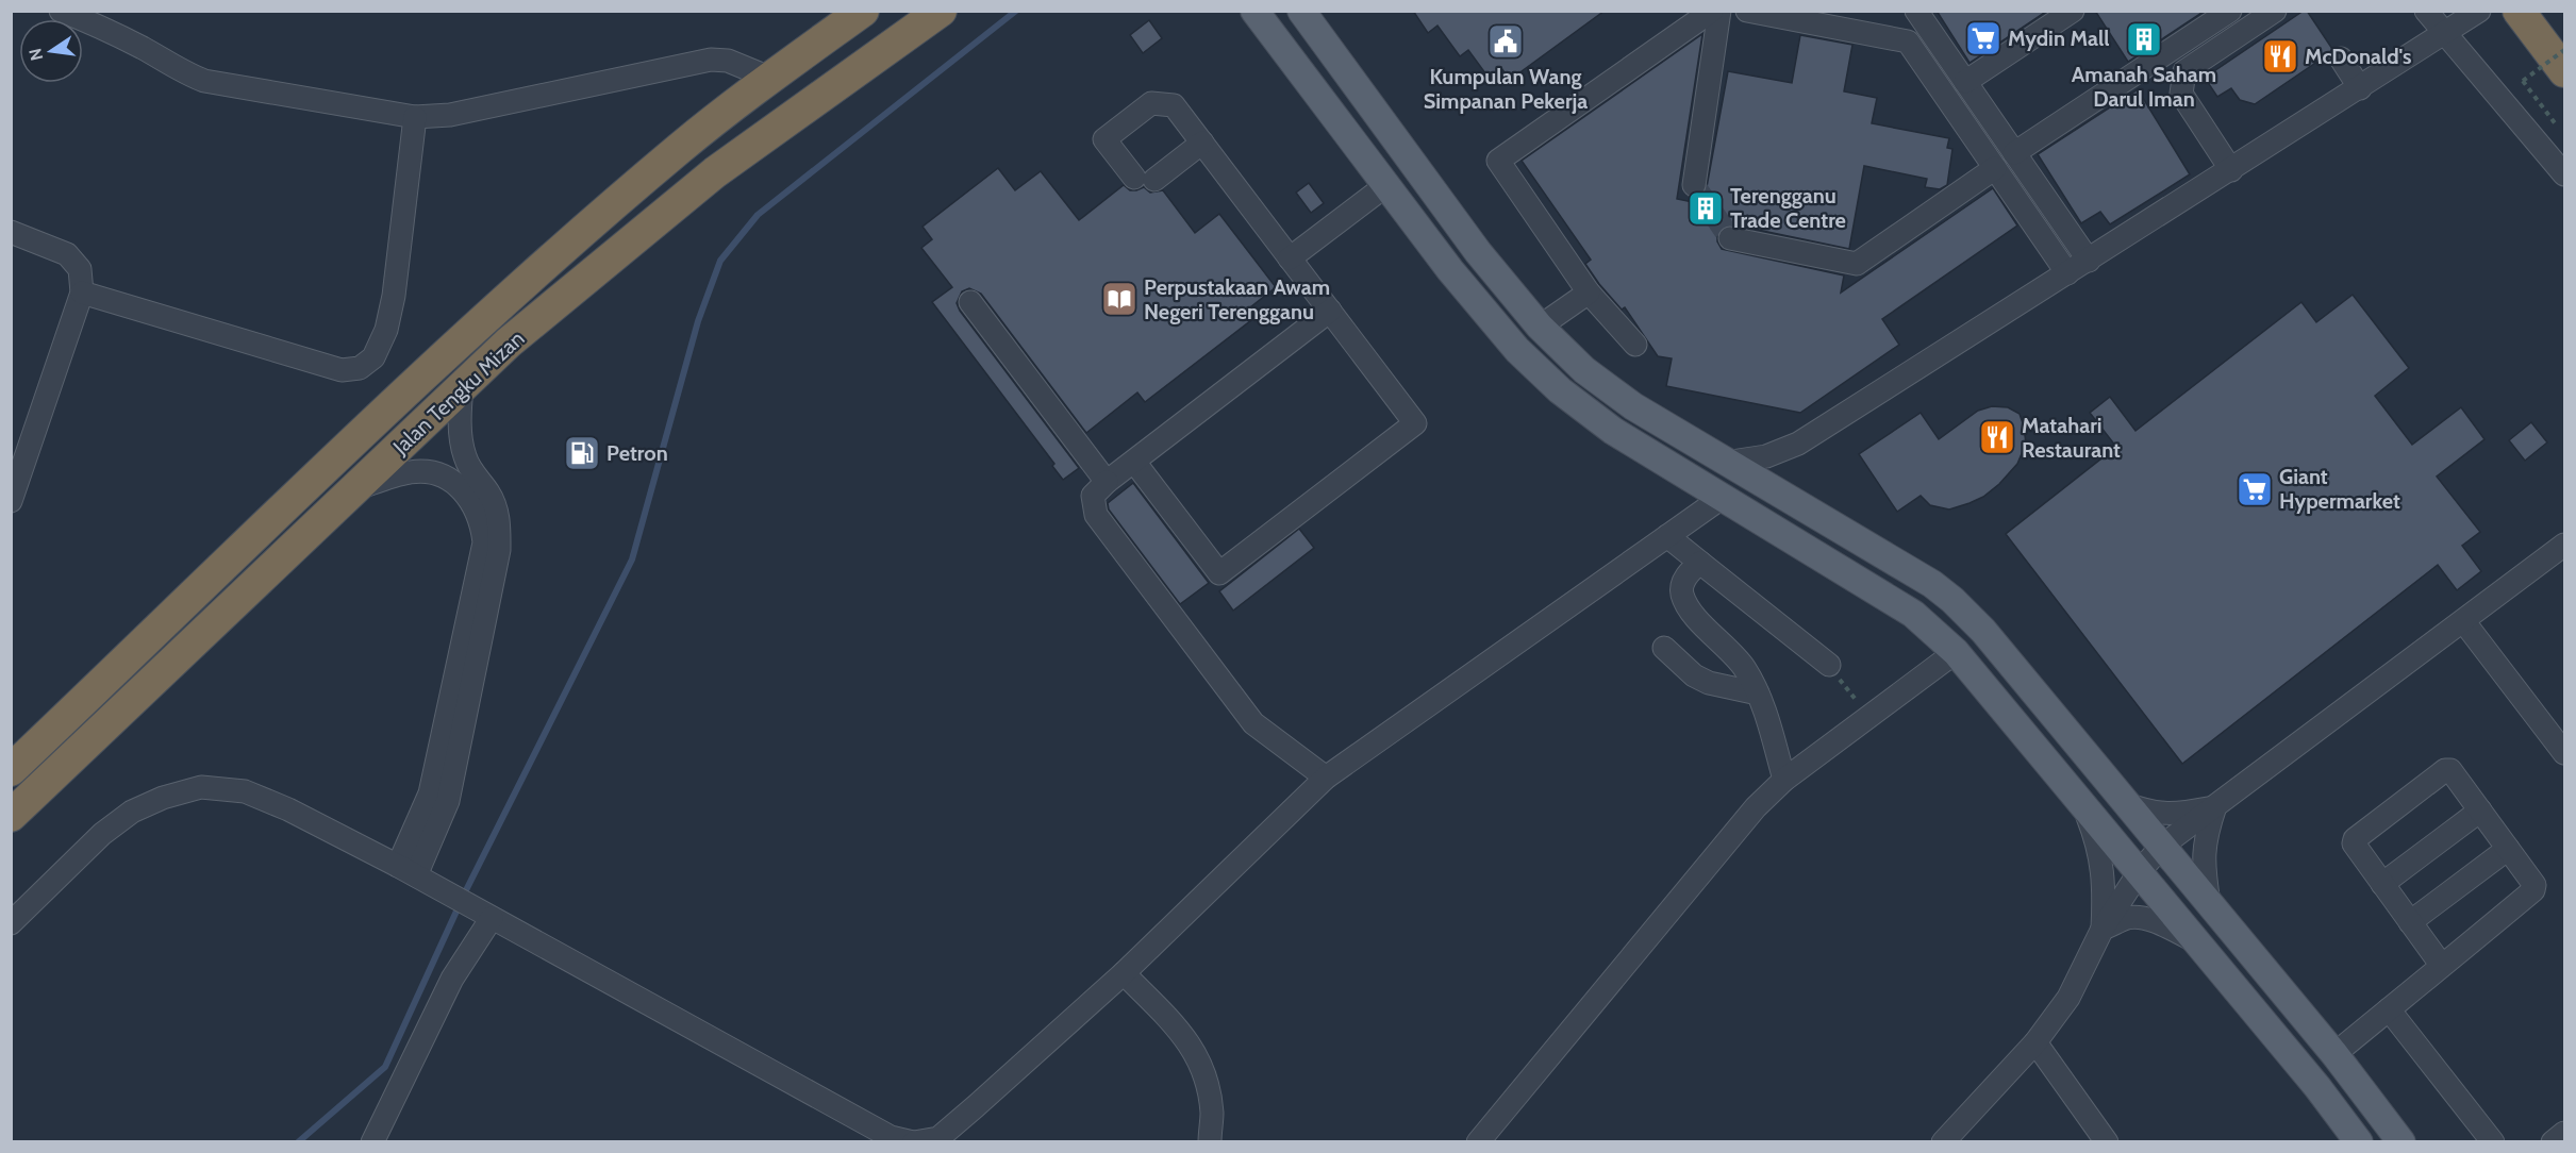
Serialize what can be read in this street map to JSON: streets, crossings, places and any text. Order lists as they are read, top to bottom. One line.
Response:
{"streets":{"highway":["Jalan Tengku Mizan"]},"places":{"supermarket":["Mydin Mall","Giant Hypermarket"],"building":["Amanah Saham Darul Iman","Terengganu Trade Centre"],"public building":["Kumpulan Wang Simpanan Pekerja"],"restaurant":["McDonald's","Matahari Restaurant"],"library":["Perpustakaan Awam Negeri Terengganu"],"fuel station":["Petron"]},"north":"left"}
